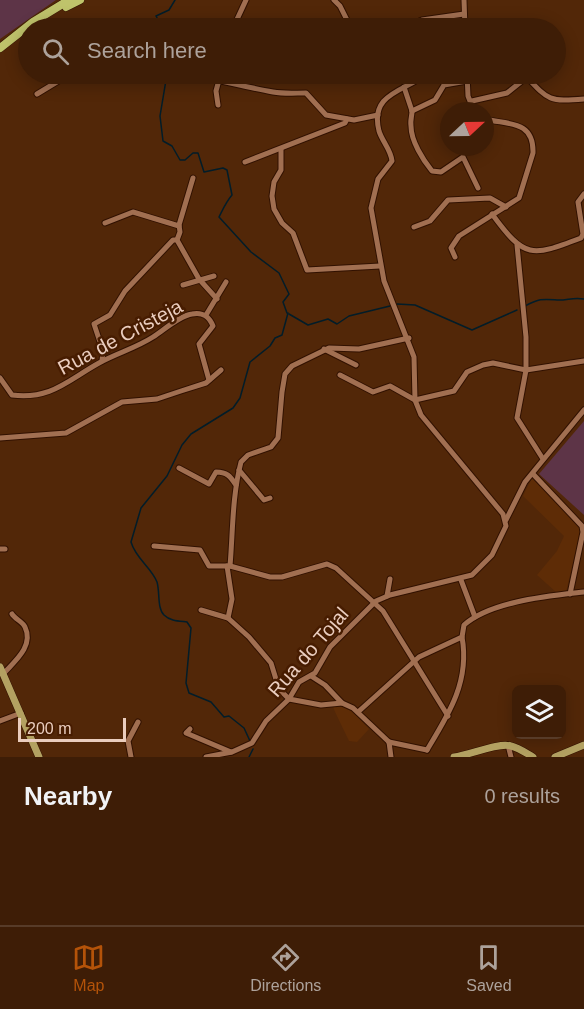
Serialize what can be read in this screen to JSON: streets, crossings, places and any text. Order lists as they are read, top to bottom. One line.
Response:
{"streets":{"street":["Rua de Cristeja","Rua do Tojal"]},"scale_bar":"200 m","north":"right","page":{"search":"Search here","scale":"200 m","heading":["Nearby","0 results"],"nav":["Map","Directions","Saved"]}}
